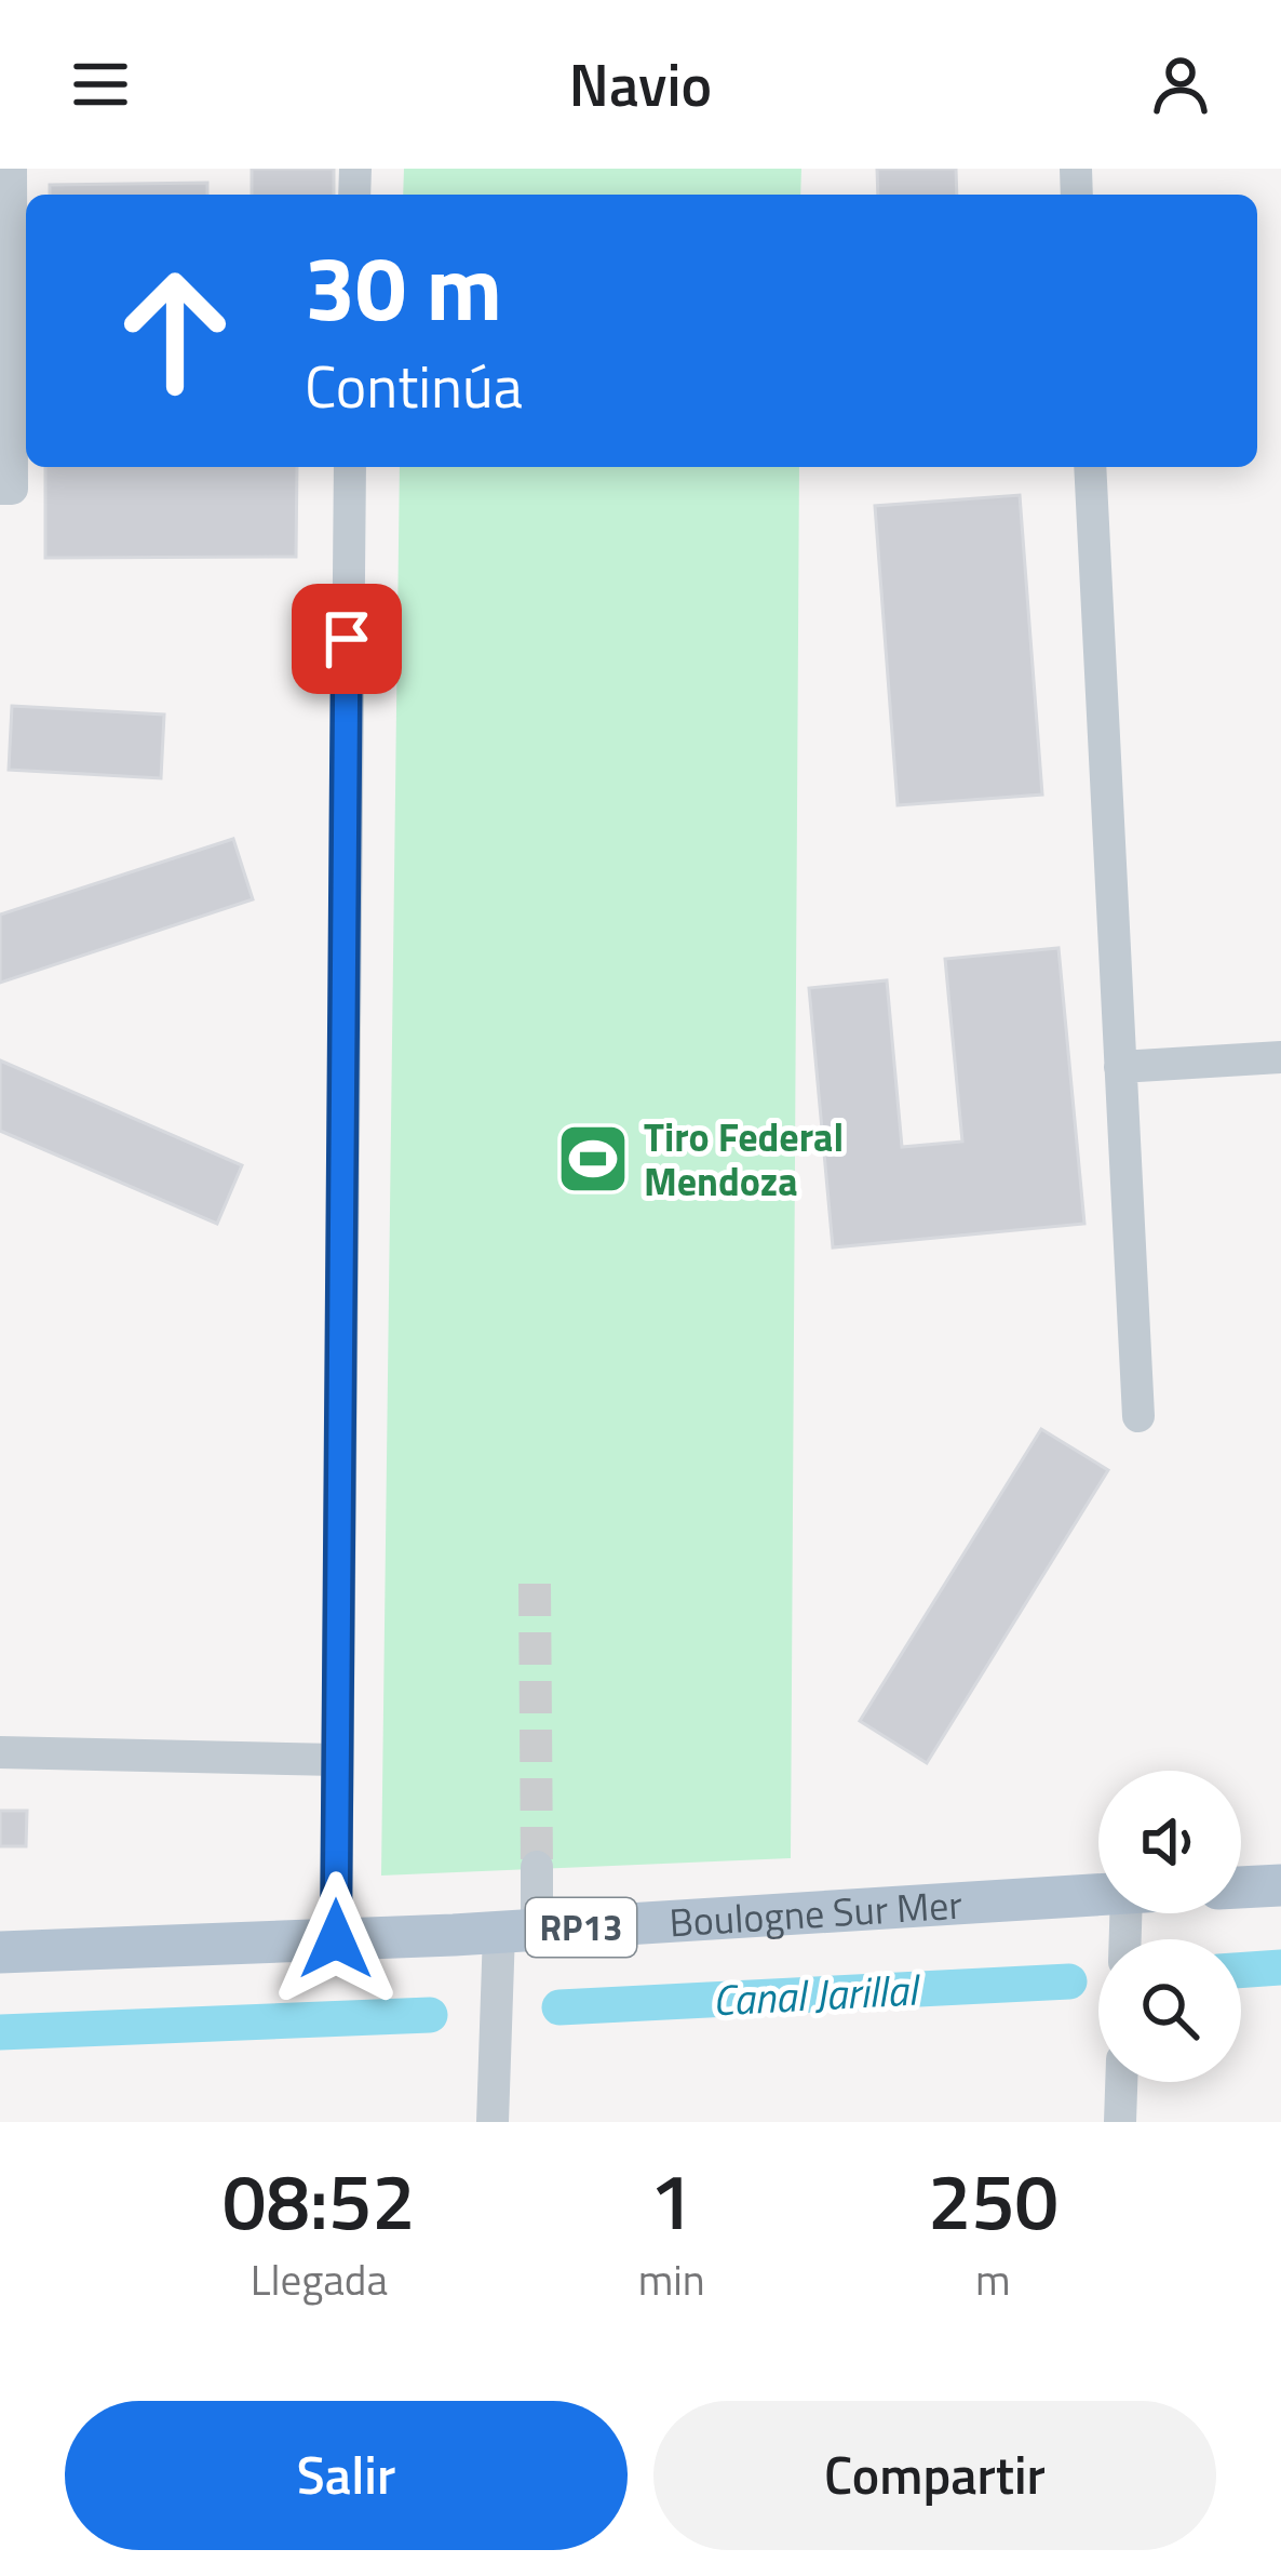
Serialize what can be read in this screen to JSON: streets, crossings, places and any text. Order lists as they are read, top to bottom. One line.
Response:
{"streets":{"main road":["Boulogne Sur Mer","RP13"]},"water":["Canal Jarillal"],"places":{"sports":["Tiro Federal Mendoza"]},"page":{"header":"Navio","turn":["30 m","Continúa"],"eta":["08:52","Llegada","1","min","250","m"],"buttons":["Salir","Compartir"]}}
